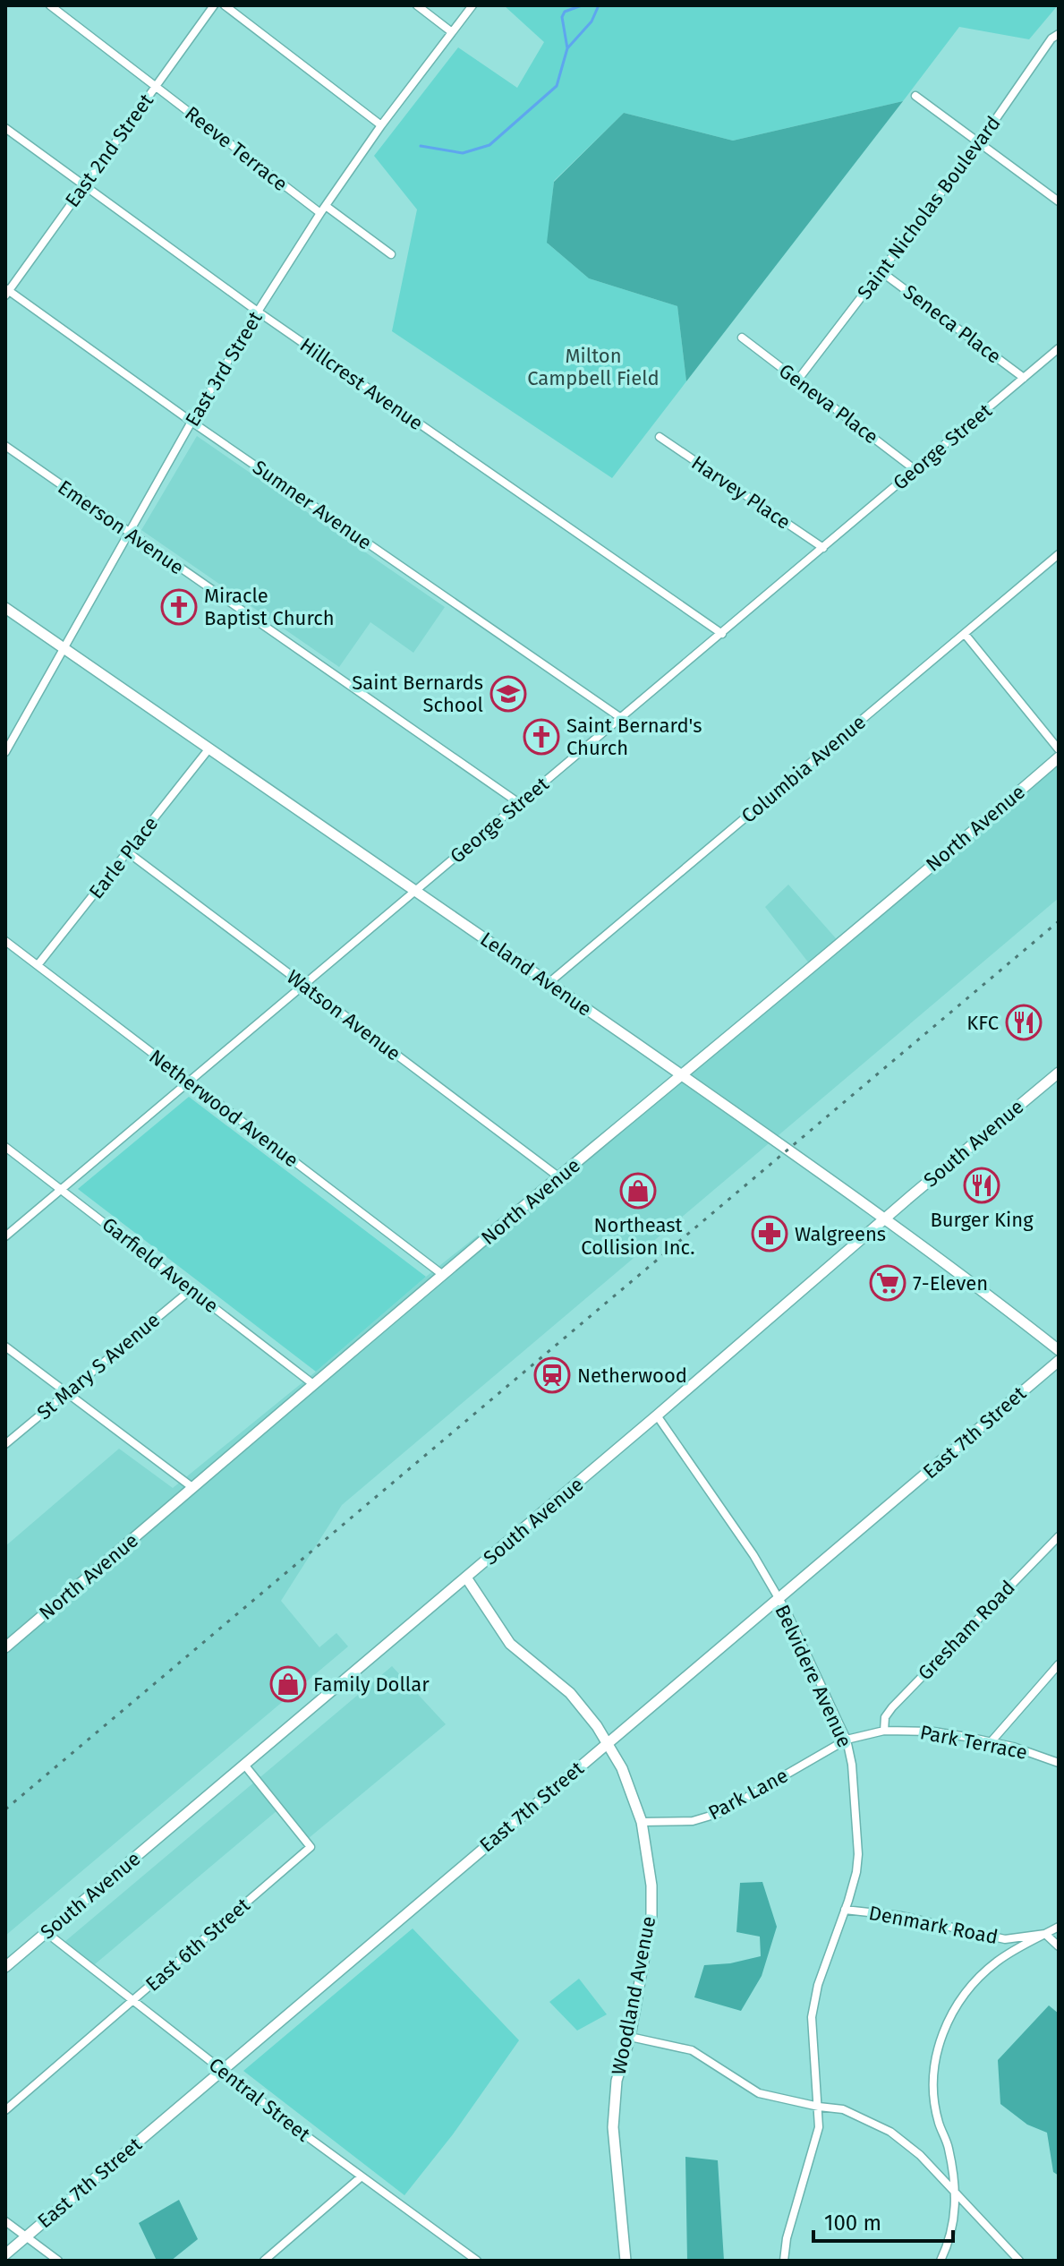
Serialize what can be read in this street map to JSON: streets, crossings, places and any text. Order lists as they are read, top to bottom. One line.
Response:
{"streets":{"street":["Reeve Terrace","East 2nd Street","Saint Nicholas Boulevard","Seneca Place","East 3rd Street","Hillcrest Avenue","Geneva Place","George Street","Harvey Place","Sumner Avenue","Emerson Avenue","Columbia Avenue","North Avenue","Earle Place","Leland Avenue","Watson Avenue","Netherwood Avenue","South Avenue","Garfield Avenue","St Mary S Avenue","East 7th Street","Gresham Road","Belvidere Avenue","Park Terrace","Park Lane","Denmark Road","East 6th Street","Woodland Avenue","Central Street"]},"crossings":[["Reeve Terrace","East 2nd Street"],["Reeve Terrace","East 3rd Street"],["East 2nd Street","Hillcrest Avenue"],["East 2nd Street","Sumner Avenue"],["Saint Nicholas Boulevard","Seneca Place"],["Saint Nicholas Boulevard","Geneva Place"],["Seneca Place","George Street"],["East 3rd Street","Hillcrest Avenue"],["East 3rd Street","Sumner Avenue"],["East 3rd Street","Emerson Avenue"],["East 3rd Street","Leland Avenue"],["Hillcrest Avenue","George Street"],["Geneva Place","George Street"],["George Street","Harvey Place"],["George Street","Sumner Avenue"],["George Street","Emerson Avenue"],["George Street","Leland Avenue"],["George Street","Watson Avenue"],["George Street","Netherwood Avenue"],["George Street","Garfield Avenue"],["Columbia Avenue","Leland Avenue"],["North Avenue","Leland Avenue"],["North Avenue","Watson Avenue"],["North Avenue","Netherwood Avenue"],["North Avenue","Garfield Avenue"],["Earle Place","Leland Avenue"],["Earle Place","Watson Avenue"],["Earle Place","Netherwood Avenue"],["Leland Avenue","South Avenue"],["South Avenue","Belvidere Avenue"],["South Avenue","East 6th Street"],["South Avenue","Woodland Avenue"],["South Avenue","Central Street"],["Garfield Avenue","St Mary S Avenue"],["East 7th Street","Belvidere Avenue"],["East 7th Street","Woodland Avenue"],["East 7th Street","Central Street"],["Gresham Road","Park Terrace"],["Belvidere Avenue","Park Terrace"],["Belvidere Avenue","Park Lane"],["Belvidere Avenue","Denmark Road"],["Park Terrace","Park Lane"],["Park Lane","Woodland Avenue"],["East 6th Street","Central Street"]],"parks":["Milton Campbell Field"],"places":{"church":["Miracle Baptist Church","Saint Bernard's Church"],"school or university":["Saint Bernards School"],"restaurant":["KFC","Burger King"],"shop":["Northeast Collision Inc.","Family Dollar"],"pharmacy":["Walgreens"],"supermarket":["7-Eleven"],"station":["Netherwood"]},"scale_bar":"100 m"}
